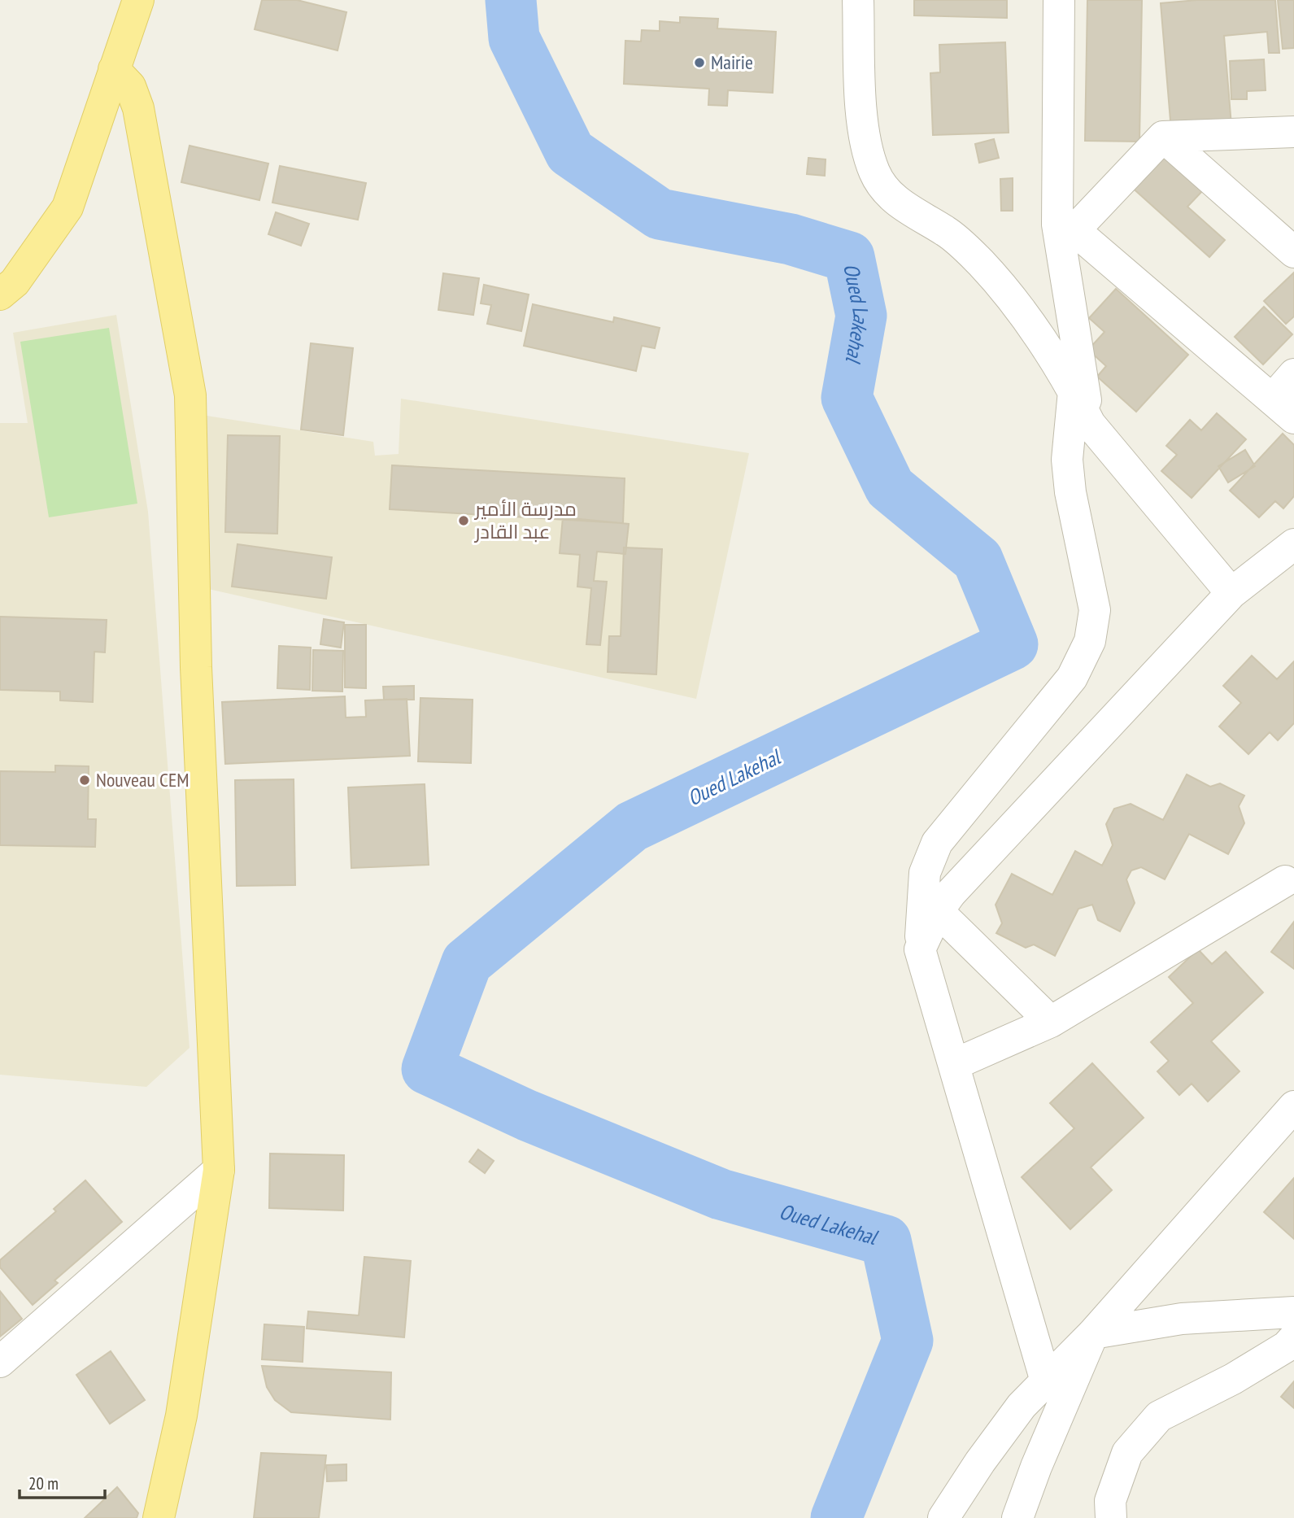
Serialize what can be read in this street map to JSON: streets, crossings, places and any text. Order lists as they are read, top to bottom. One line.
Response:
{"water":["Oued Lakehal"],"places":["Mairie","مدرسة الأمير عبد القادر","Nouveau CEM"],"scale_bar":"20 m"}
